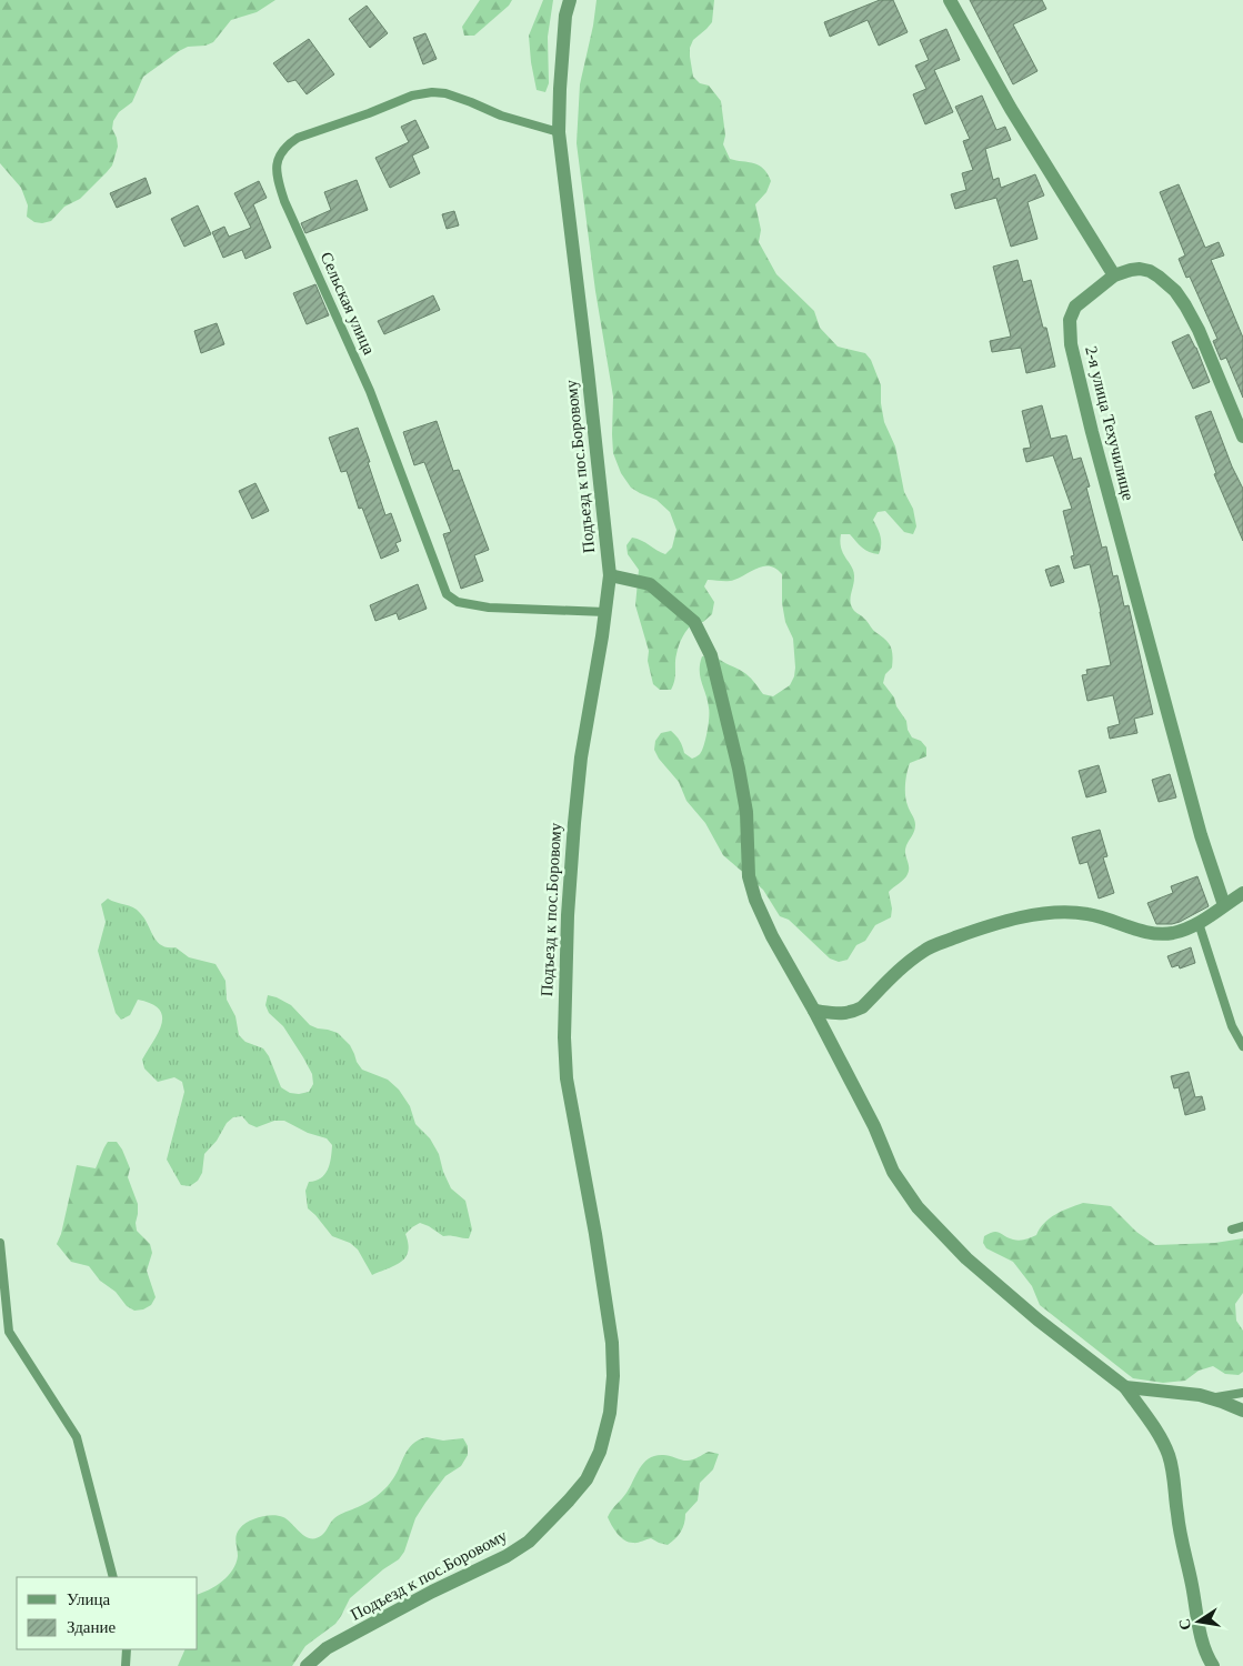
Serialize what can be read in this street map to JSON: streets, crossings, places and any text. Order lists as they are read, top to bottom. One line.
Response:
{"streets":{"street":["2-я улица Техучилище","Подъезд к пос.Боровому"],"lane":["Сельская улица"]},"crossings":[["Сельская улица","Подъезд к пос.Боровому"]],"legend":["Улица","Здание"],"north":"left"}
